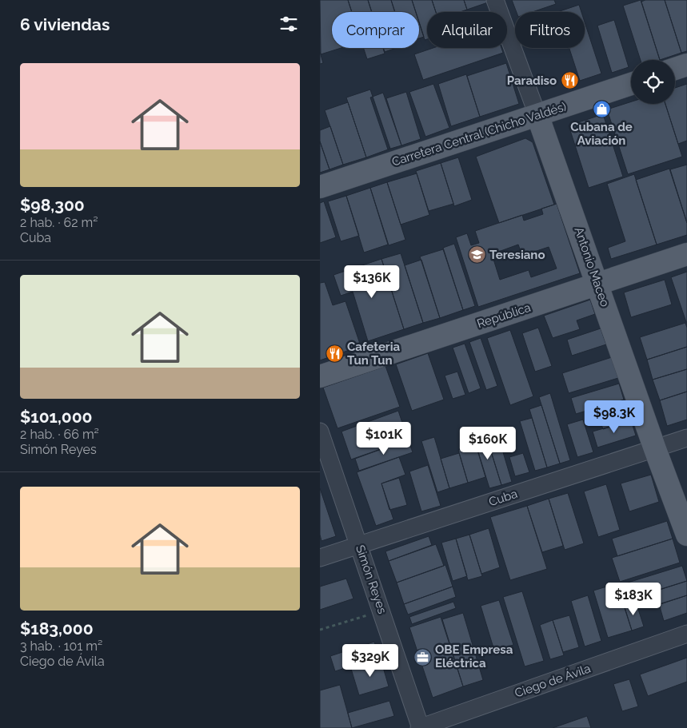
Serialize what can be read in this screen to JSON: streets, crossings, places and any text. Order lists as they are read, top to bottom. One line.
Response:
{"streets":{"main road":["Carretera Central (Chicho Valdés)","Antonio Maceo","República"],"street":["Cuba","Simón Reyes","Ciego de Ávila"]},"crossings":[["Carretera Central (Chicho Valdés)","Antonio Maceo"],["Antonio Maceo","República"],["Antonio Maceo","Cuba"],["Cuba","Simón Reyes"],["Simón Reyes","Ciego de Ávila"]],"places":{"restaurant":["Paradiso","Cafeteria Tun Tun"],"shop":["Cubana de Aviación"],"school or university":["Teresiano"],"office":["OBE Empresa Eléctrica"]},"page":{"heading":"6 viviendas","chip":["Comprar","Alquilar","Filtros"],"list":[{"name":"$98,300","note":"2 hab. · 62 m² · Cuba"},{"name":"$101,000","note":"2 hab. · 66 m² · Simón Reyes"},{"name":"$183,000","note":"3 hab. · 101 m² · Ciego de Ávila"}],"price":["$136K","$98.3K","$101K","$160K","$183K","$329K"]}}
